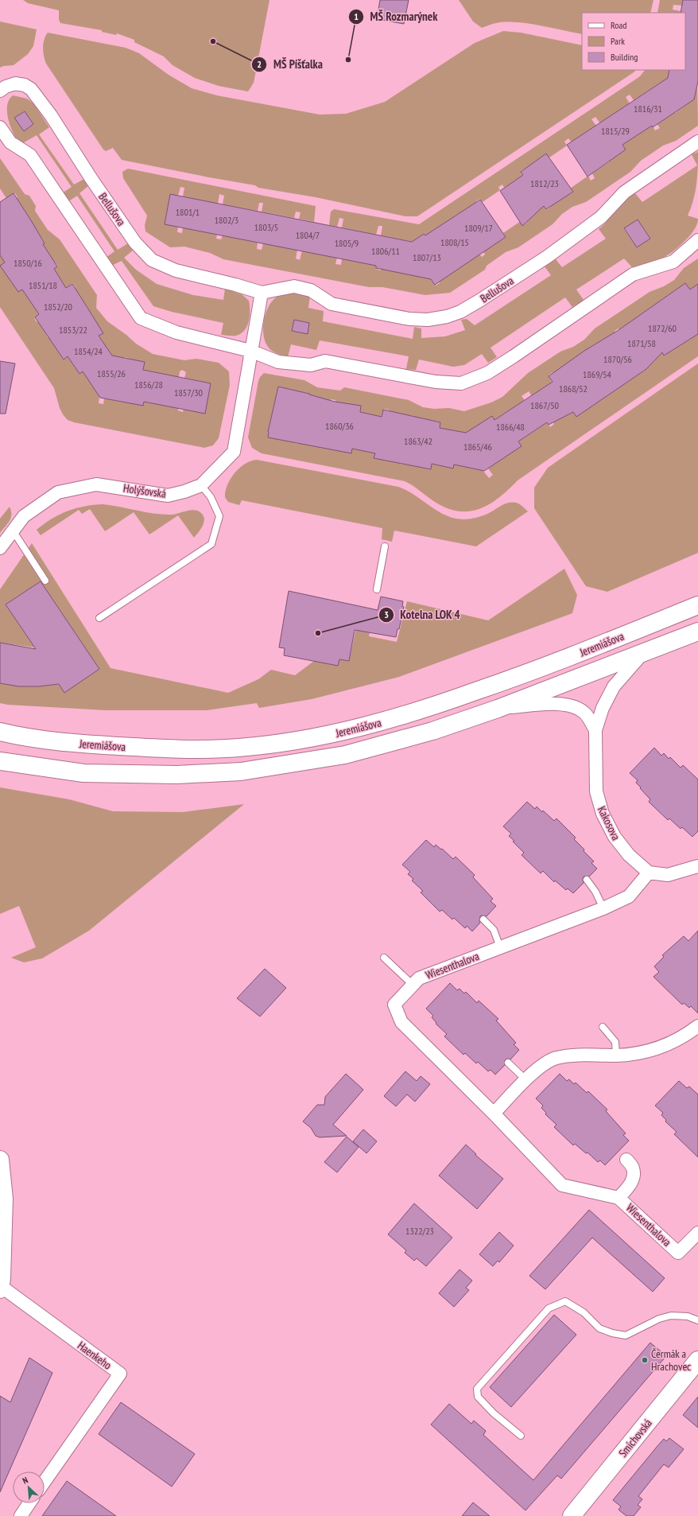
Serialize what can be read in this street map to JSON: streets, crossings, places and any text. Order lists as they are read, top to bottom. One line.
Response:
{"streets":{"main road":["Jeremiášova","Smíchovská"],"street":["Bellušova","Holýšovská","Kakosova","Wiesenthalova","Haenkeho"]},"crossings":[["Jeremiášova","Kakosova"],["Kakosova","Wiesenthalova"]],"places":["MŠ Píšťalka","MŠ Rozmarýnek","Kotelna LOK 4","Čermák a Hrachovec"],"house_numbers":["1816/31","1815/29","1812/23","1801/1","1802/3","1803/5","1809/17","1804/7","1808/15","1805/9","1806/11","1807/13","1850/16","1851/18","1852/20","1872/60","1853/22","1871/58","1854/24","1870/56","1855/26","1869/54","1856/28","1868/52","1857/30","1867/50","1860/36","1866/48","1863/42","1865/46","1322/23"],"legend":["Road","Park","Building"],"north":"top left"}
